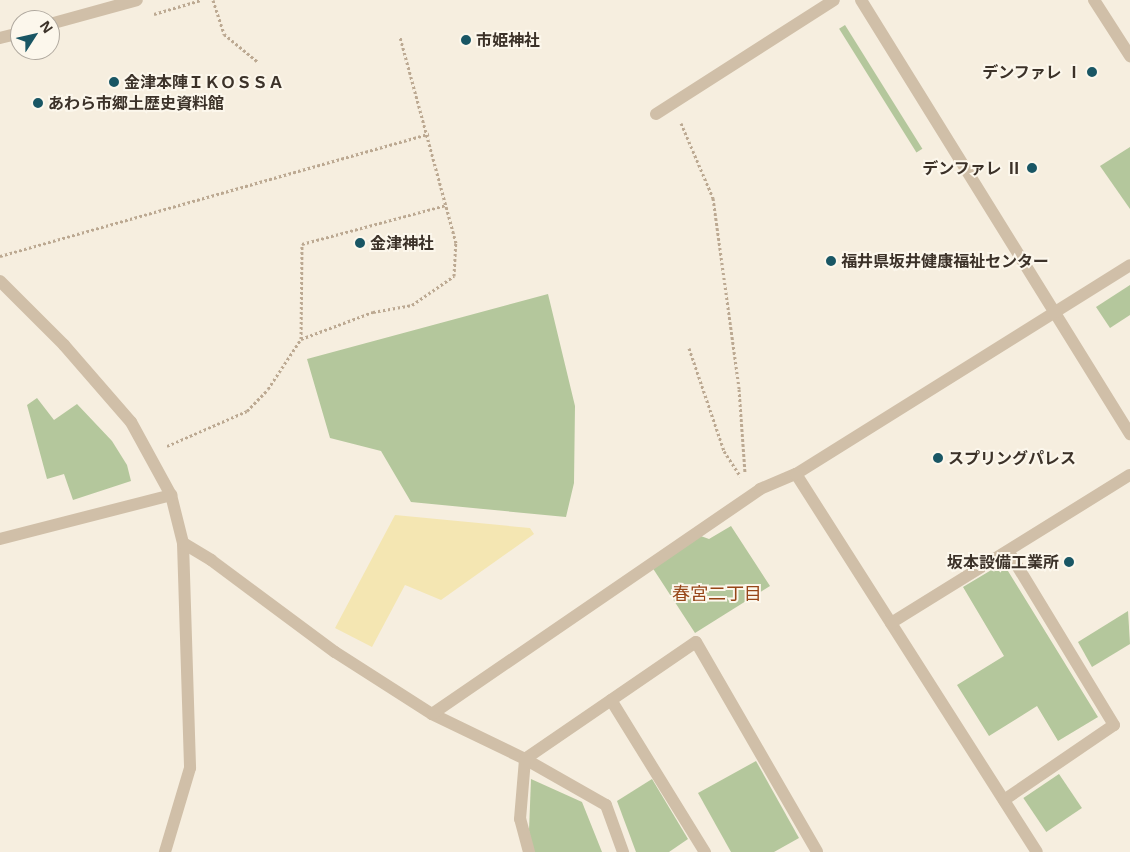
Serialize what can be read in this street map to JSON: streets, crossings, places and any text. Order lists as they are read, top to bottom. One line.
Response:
{"districts":["春宮二丁目"],"places":["市姫神社","デンファレ Ⅰ","金津本陣ＩＫＯＳＳＡ","あわら市郷土歴史資料館","デンファレ Ⅱ","金津神社","福井県坂井健康福祉センター","スプリングパレス","坂本設備工業所"],"north":"top right"}
